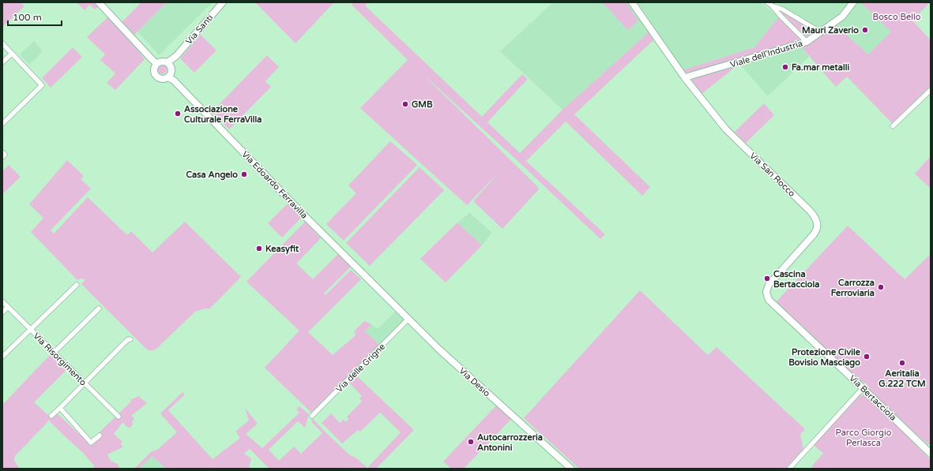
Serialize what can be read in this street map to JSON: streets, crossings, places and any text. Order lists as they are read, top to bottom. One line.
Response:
{"streets":{"street":["Via Santi","Viale dell'Industria","Via San Rocco","Via Edoardo Ferravilla","Via Risorgimento","Via delle Grigne","Via Desio","Via Bertacciola"]},"crossings":[["Via Santi","Via Edoardo Ferravilla"],["Viale dell'Industria","Via San Rocco"],["Via San Rocco","Via Bertacciola"],["Via Edoardo Ferravilla","Via Desio"],["Via delle Grigne","Via Desio"]],"parks":["Bosco Bello","Parco Giorgio Perlasca"],"places":["Mauri Zaverio","Fa.mar metalli","GMB","Associazione Culturale FerraVilla","Casa Angelo","Keasyfit","Cascina Bertacciola","Carrozza Ferroviaria","Protezione Civile Bovisio Masciago","Aeritalia G.222 TCM","Autocarrozzeria Antonini"],"scale_bar":"100 m"}
